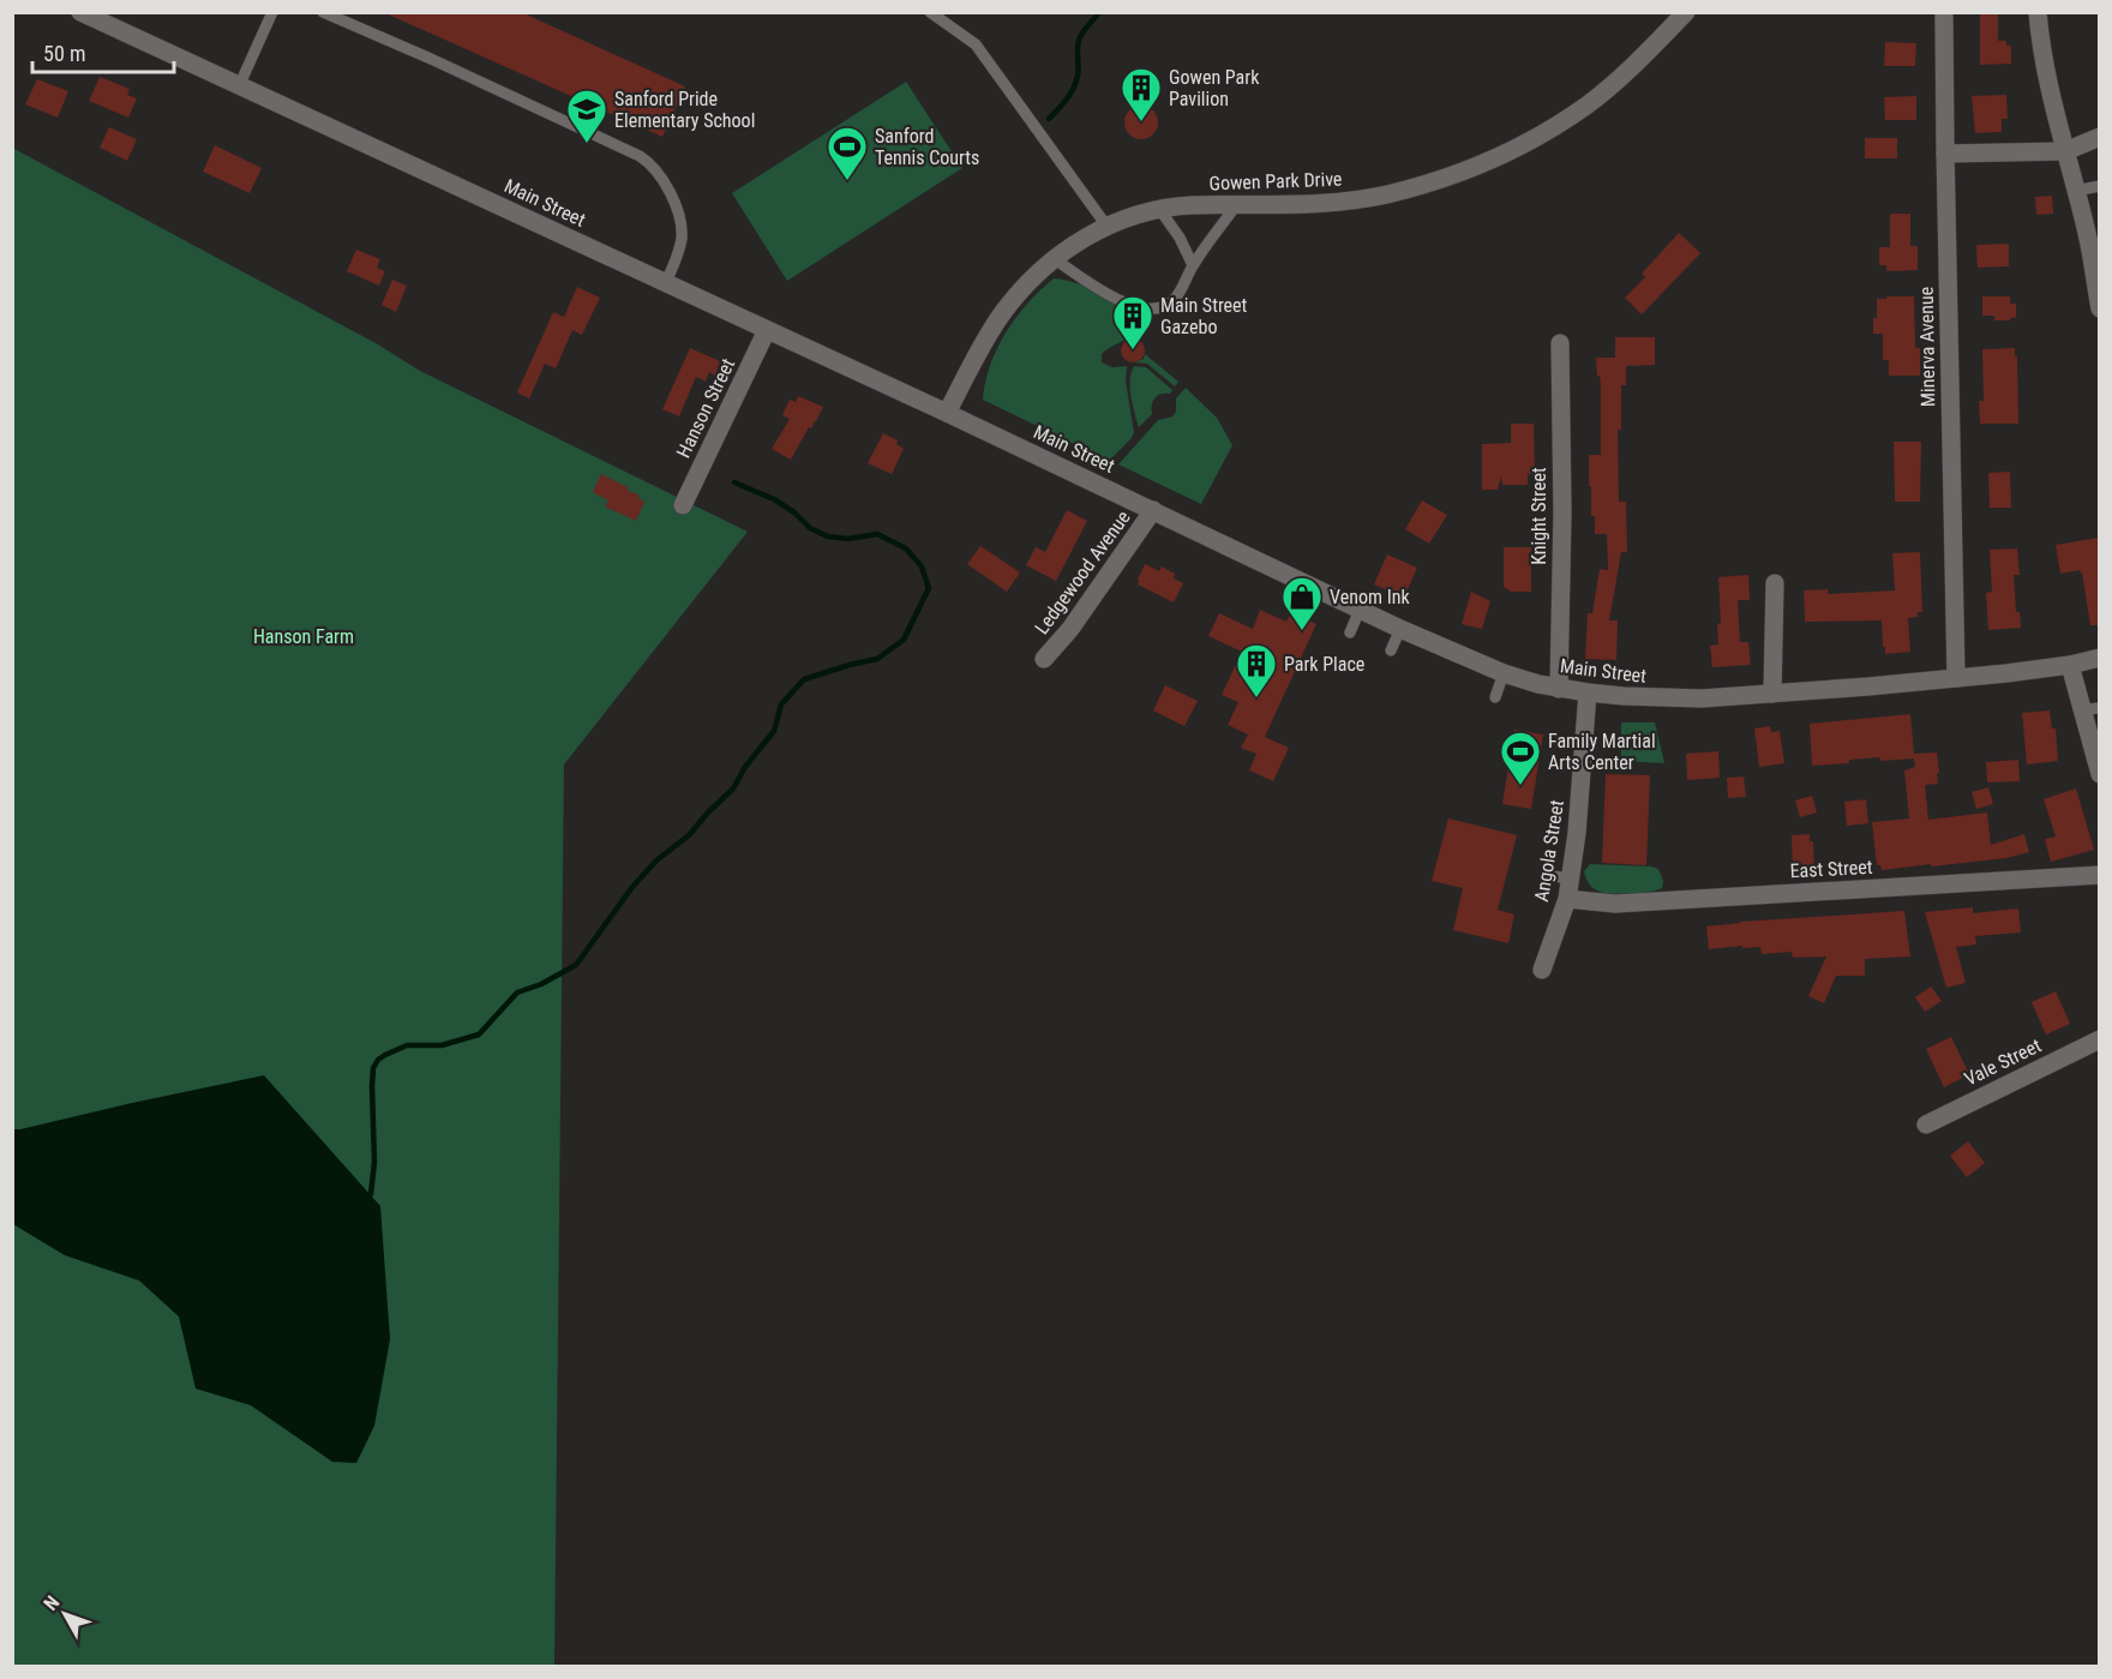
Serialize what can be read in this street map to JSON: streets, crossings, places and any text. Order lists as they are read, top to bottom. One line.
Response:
{"streets":{"street":["Gowen Park Drive","Main Street","Minerva Avenue","Hanson Street","Knight Street","Ledgewood Avenue","Angola Street","East Street","Vale Street"]},"crossings":[["Gowen Park Drive","Main Street"],["Main Street","Minerva Avenue"],["Main Street","Hanson Street"],["Main Street","Knight Street"],["Main Street","Ledgewood Avenue"],["Main Street","Angola Street"],["Angola Street","East Street"]],"parks":["Hanson Farm"],"places":{"building":["Gowen Park Pavilion","Main Street Gazebo","Park Place"],"school or university":["Sanford Pride Elementary School"],"sports":["Sanford Tennis Courts","Family Martial Arts Center"],"shop":["Venom Ink"]},"scale_bar":"50 m","north":"top left"}
